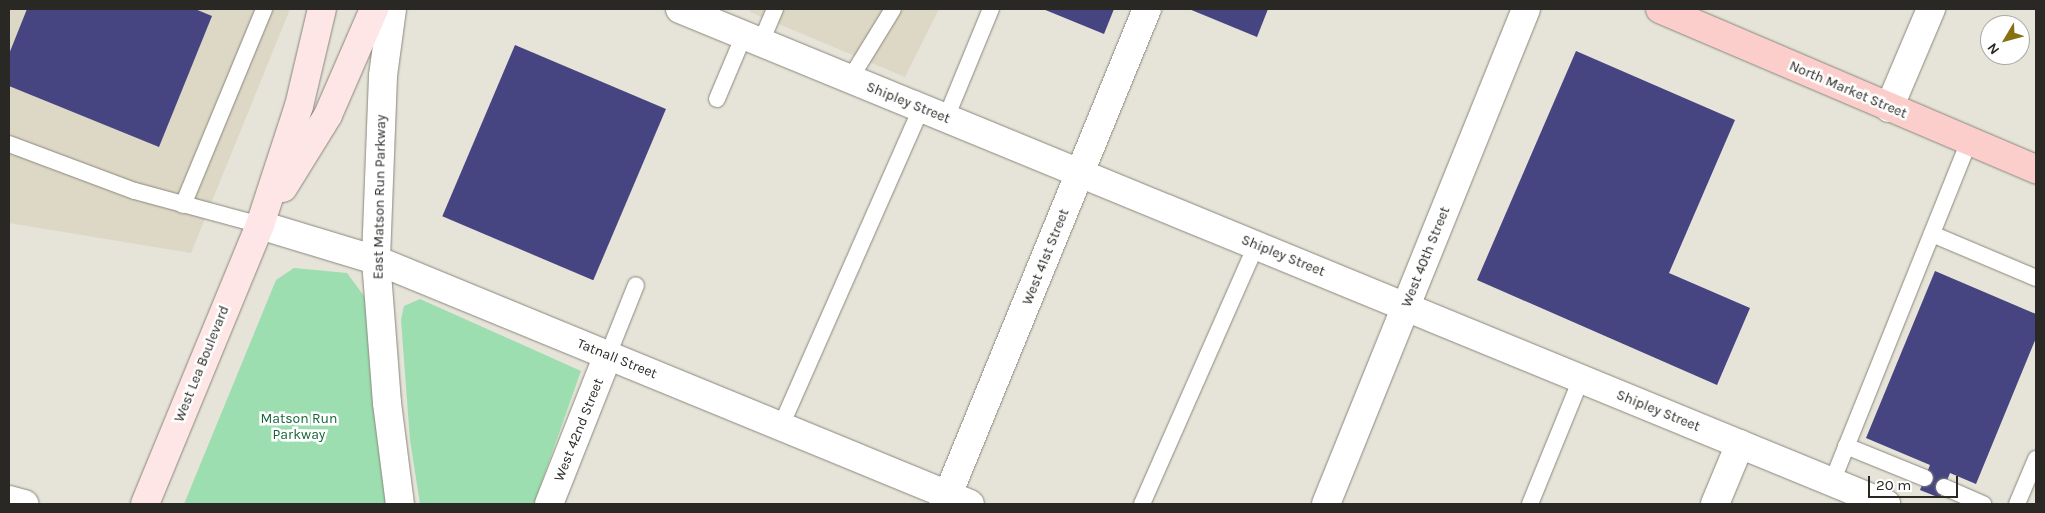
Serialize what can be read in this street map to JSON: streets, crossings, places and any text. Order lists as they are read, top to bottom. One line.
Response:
{"streets":{"main road":["North Market Street"],"street":["Shipley Street","East Matson Run Parkway","West 41st Street","West 40th Street","Tatnall Street","West Lea Boulevard","West 42nd Street"]},"crossings":[["Shipley Street","West 41st Street"],["Shipley Street","West 40th Street"],["East Matson Run Parkway","Tatnall Street"],["West 41st Street","Tatnall Street"],["Tatnall Street","West Lea Boulevard"],["Tatnall Street","West 42nd Street"]],"parks":["Matson Run Parkway"],"scale_bar":"20 m","north":"bottom left"}
